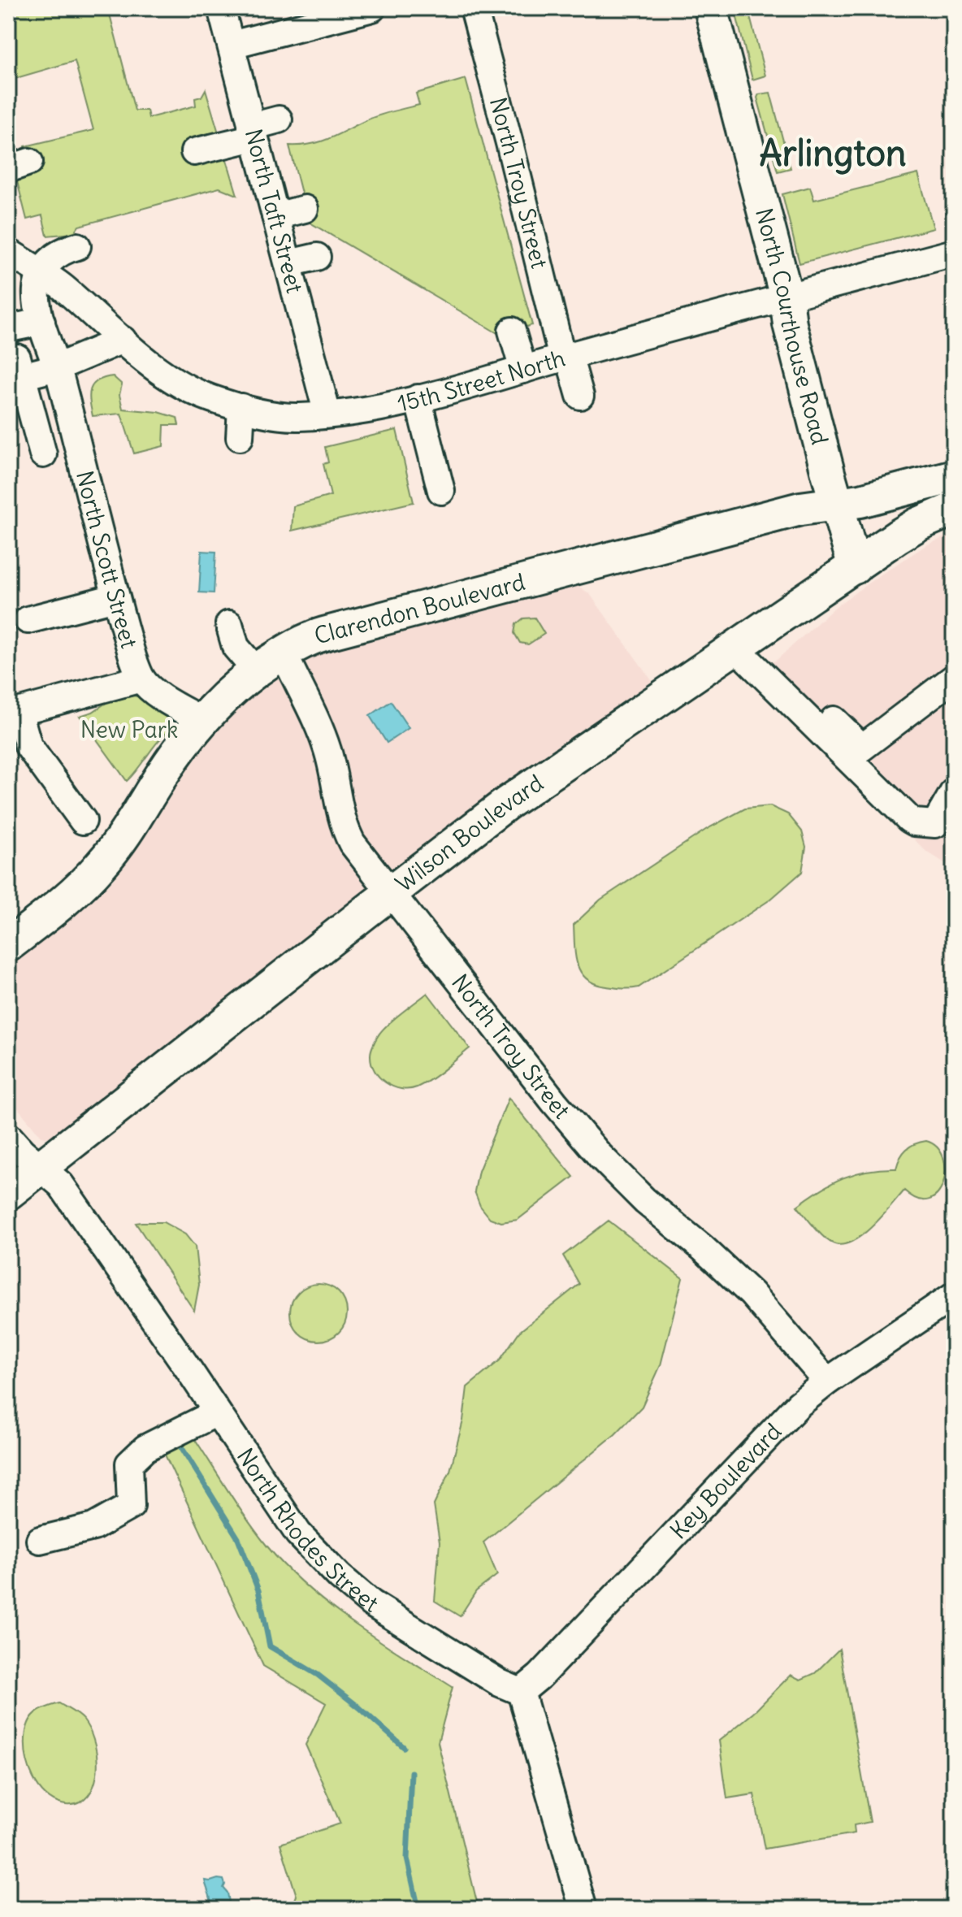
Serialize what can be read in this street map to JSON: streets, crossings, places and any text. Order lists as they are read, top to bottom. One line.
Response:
{"streets":{"main road":["North Courthouse Road","Clarendon Boulevard","Wilson Boulevard"],"street":["North Troy Street","North Taft Street","15th Street North","North Scott Street","Key Boulevard","North Rhodes Street"]},"crossings":[["North Troy Street","15th Street North"],["North Troy Street","Clarendon Boulevard"],["North Troy Street","Wilson Boulevard"],["North Troy Street","Key Boulevard"],["North Taft Street","15th Street North"],["North Courthouse Road","15th Street North"],["North Courthouse Road","Clarendon Boulevard"],["North Courthouse Road","Wilson Boulevard"],["15th Street North","North Scott Street"],["North Scott Street","Clarendon Boulevard"],["Wilson Boulevard","North Rhodes Street"],["Key Boulevard","North Rhodes Street"]],"districts":["Arlington"],"parks":["New Park"]}
